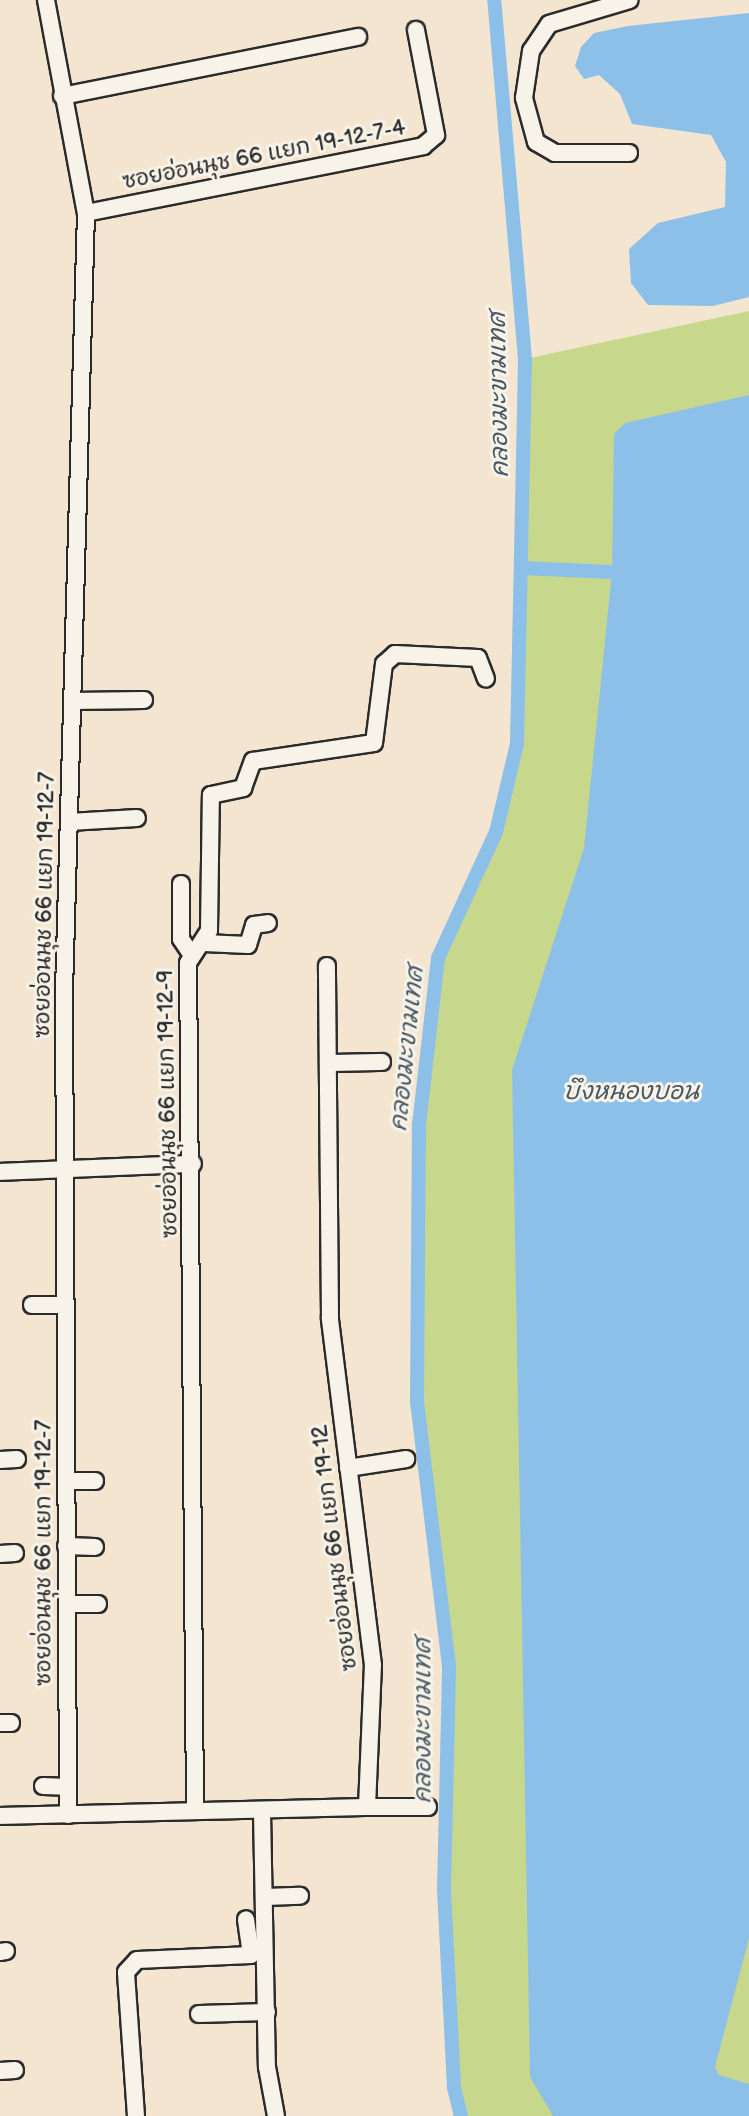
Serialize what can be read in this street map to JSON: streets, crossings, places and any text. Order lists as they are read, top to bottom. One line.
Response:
{"streets":{"street":["ซอยอ่อนนุช 66 แยก 19-12-7-4","ซอยอ่อนนุช 66 แยก 19-12-7","ซอยอ่อนนุช 66 แยก 19-12-9","ซอยอ่อนนุช 66 แยก 19-12"]},"crossings":[["ซอยอ่อนนุช 66 แยก 19-12-7-4","ซอยอ่อนนุช 66 แยก 19-12-7"]],"water":["คลองมะขามเทศ","บึงหนองบอน"]}
